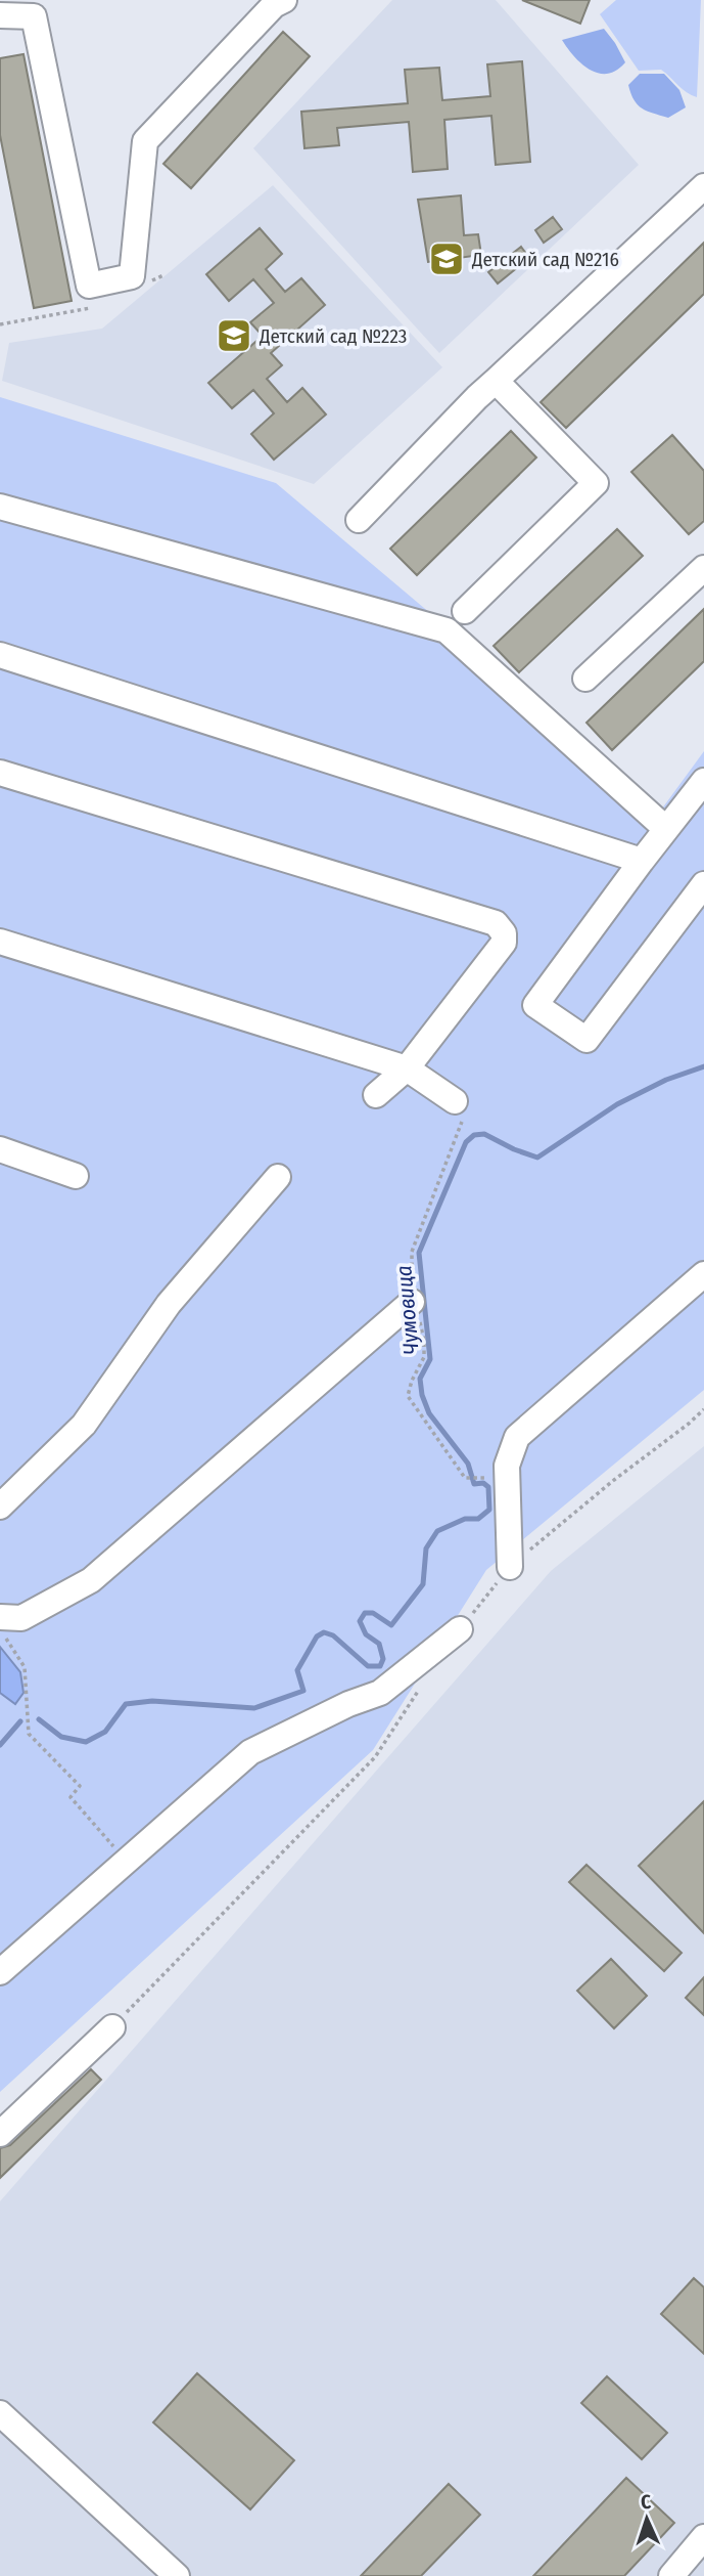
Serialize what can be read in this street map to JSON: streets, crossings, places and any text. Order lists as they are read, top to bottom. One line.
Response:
{"water":["Чумовица"],"places":{"school or university":["Детский сад №216","Детский сад №223"]},"north":"top"}
